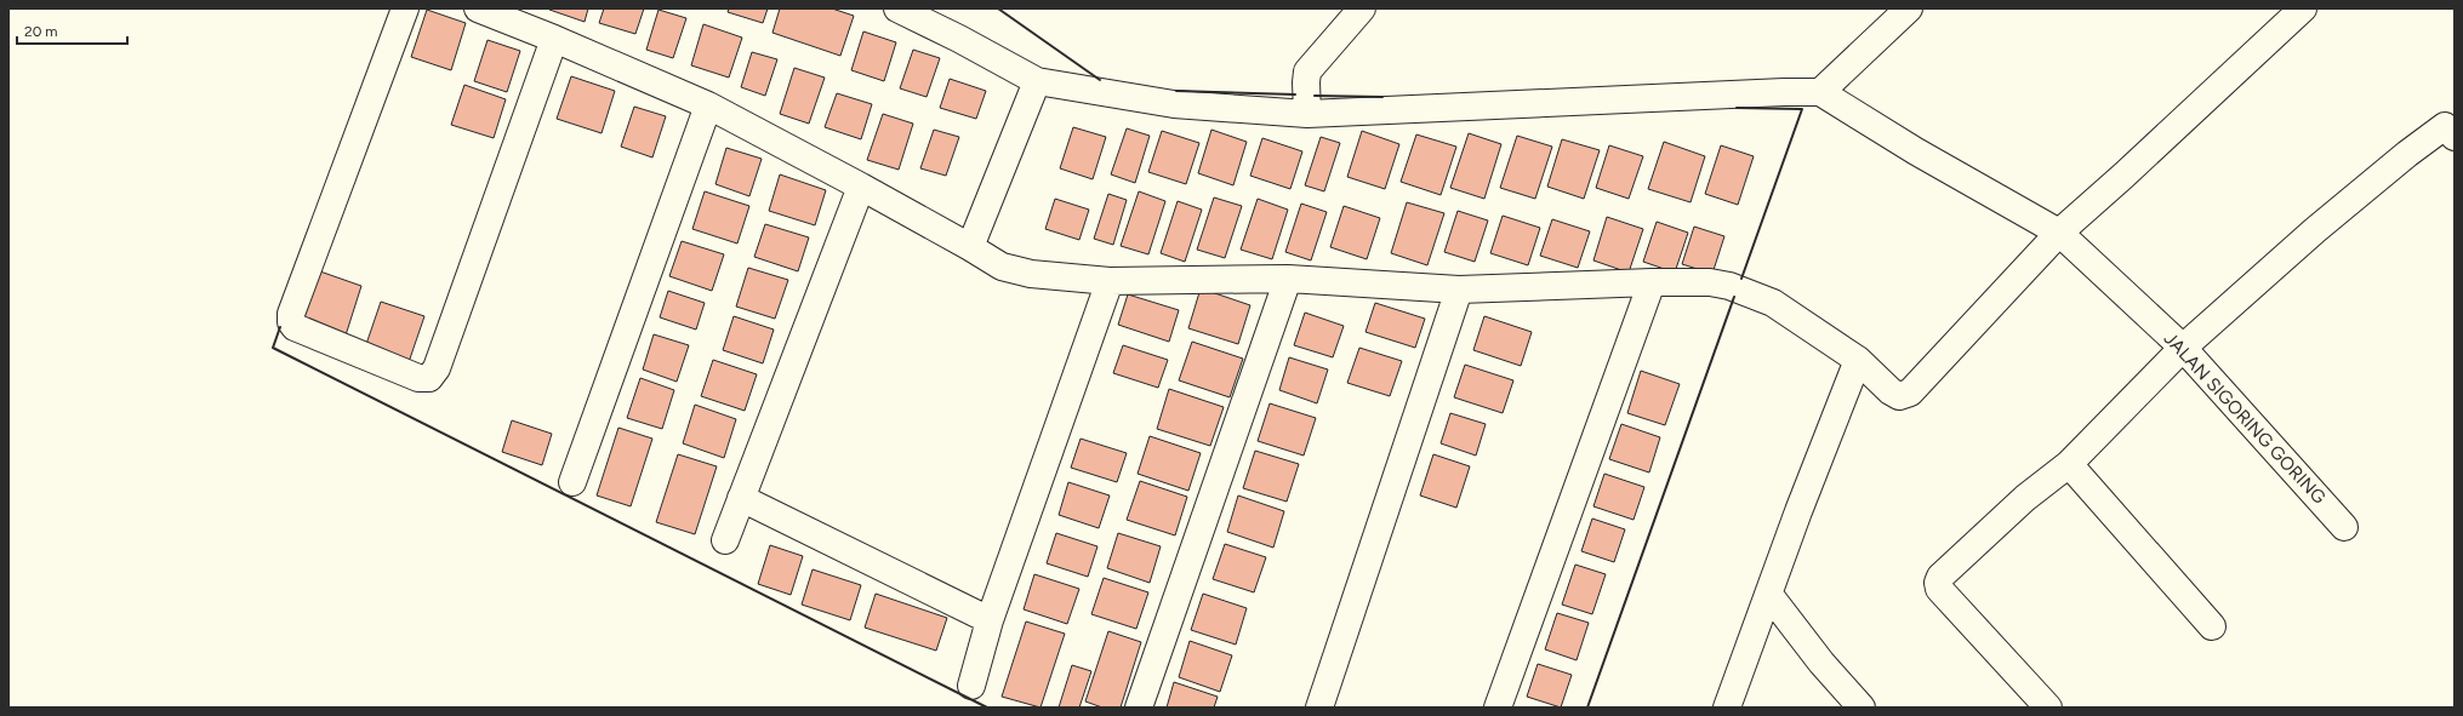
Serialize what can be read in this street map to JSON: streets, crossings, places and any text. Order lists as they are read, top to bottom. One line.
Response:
{"streets":{"street":["JALAN SIGORING GORING"]},"scale_bar":"20 m"}
